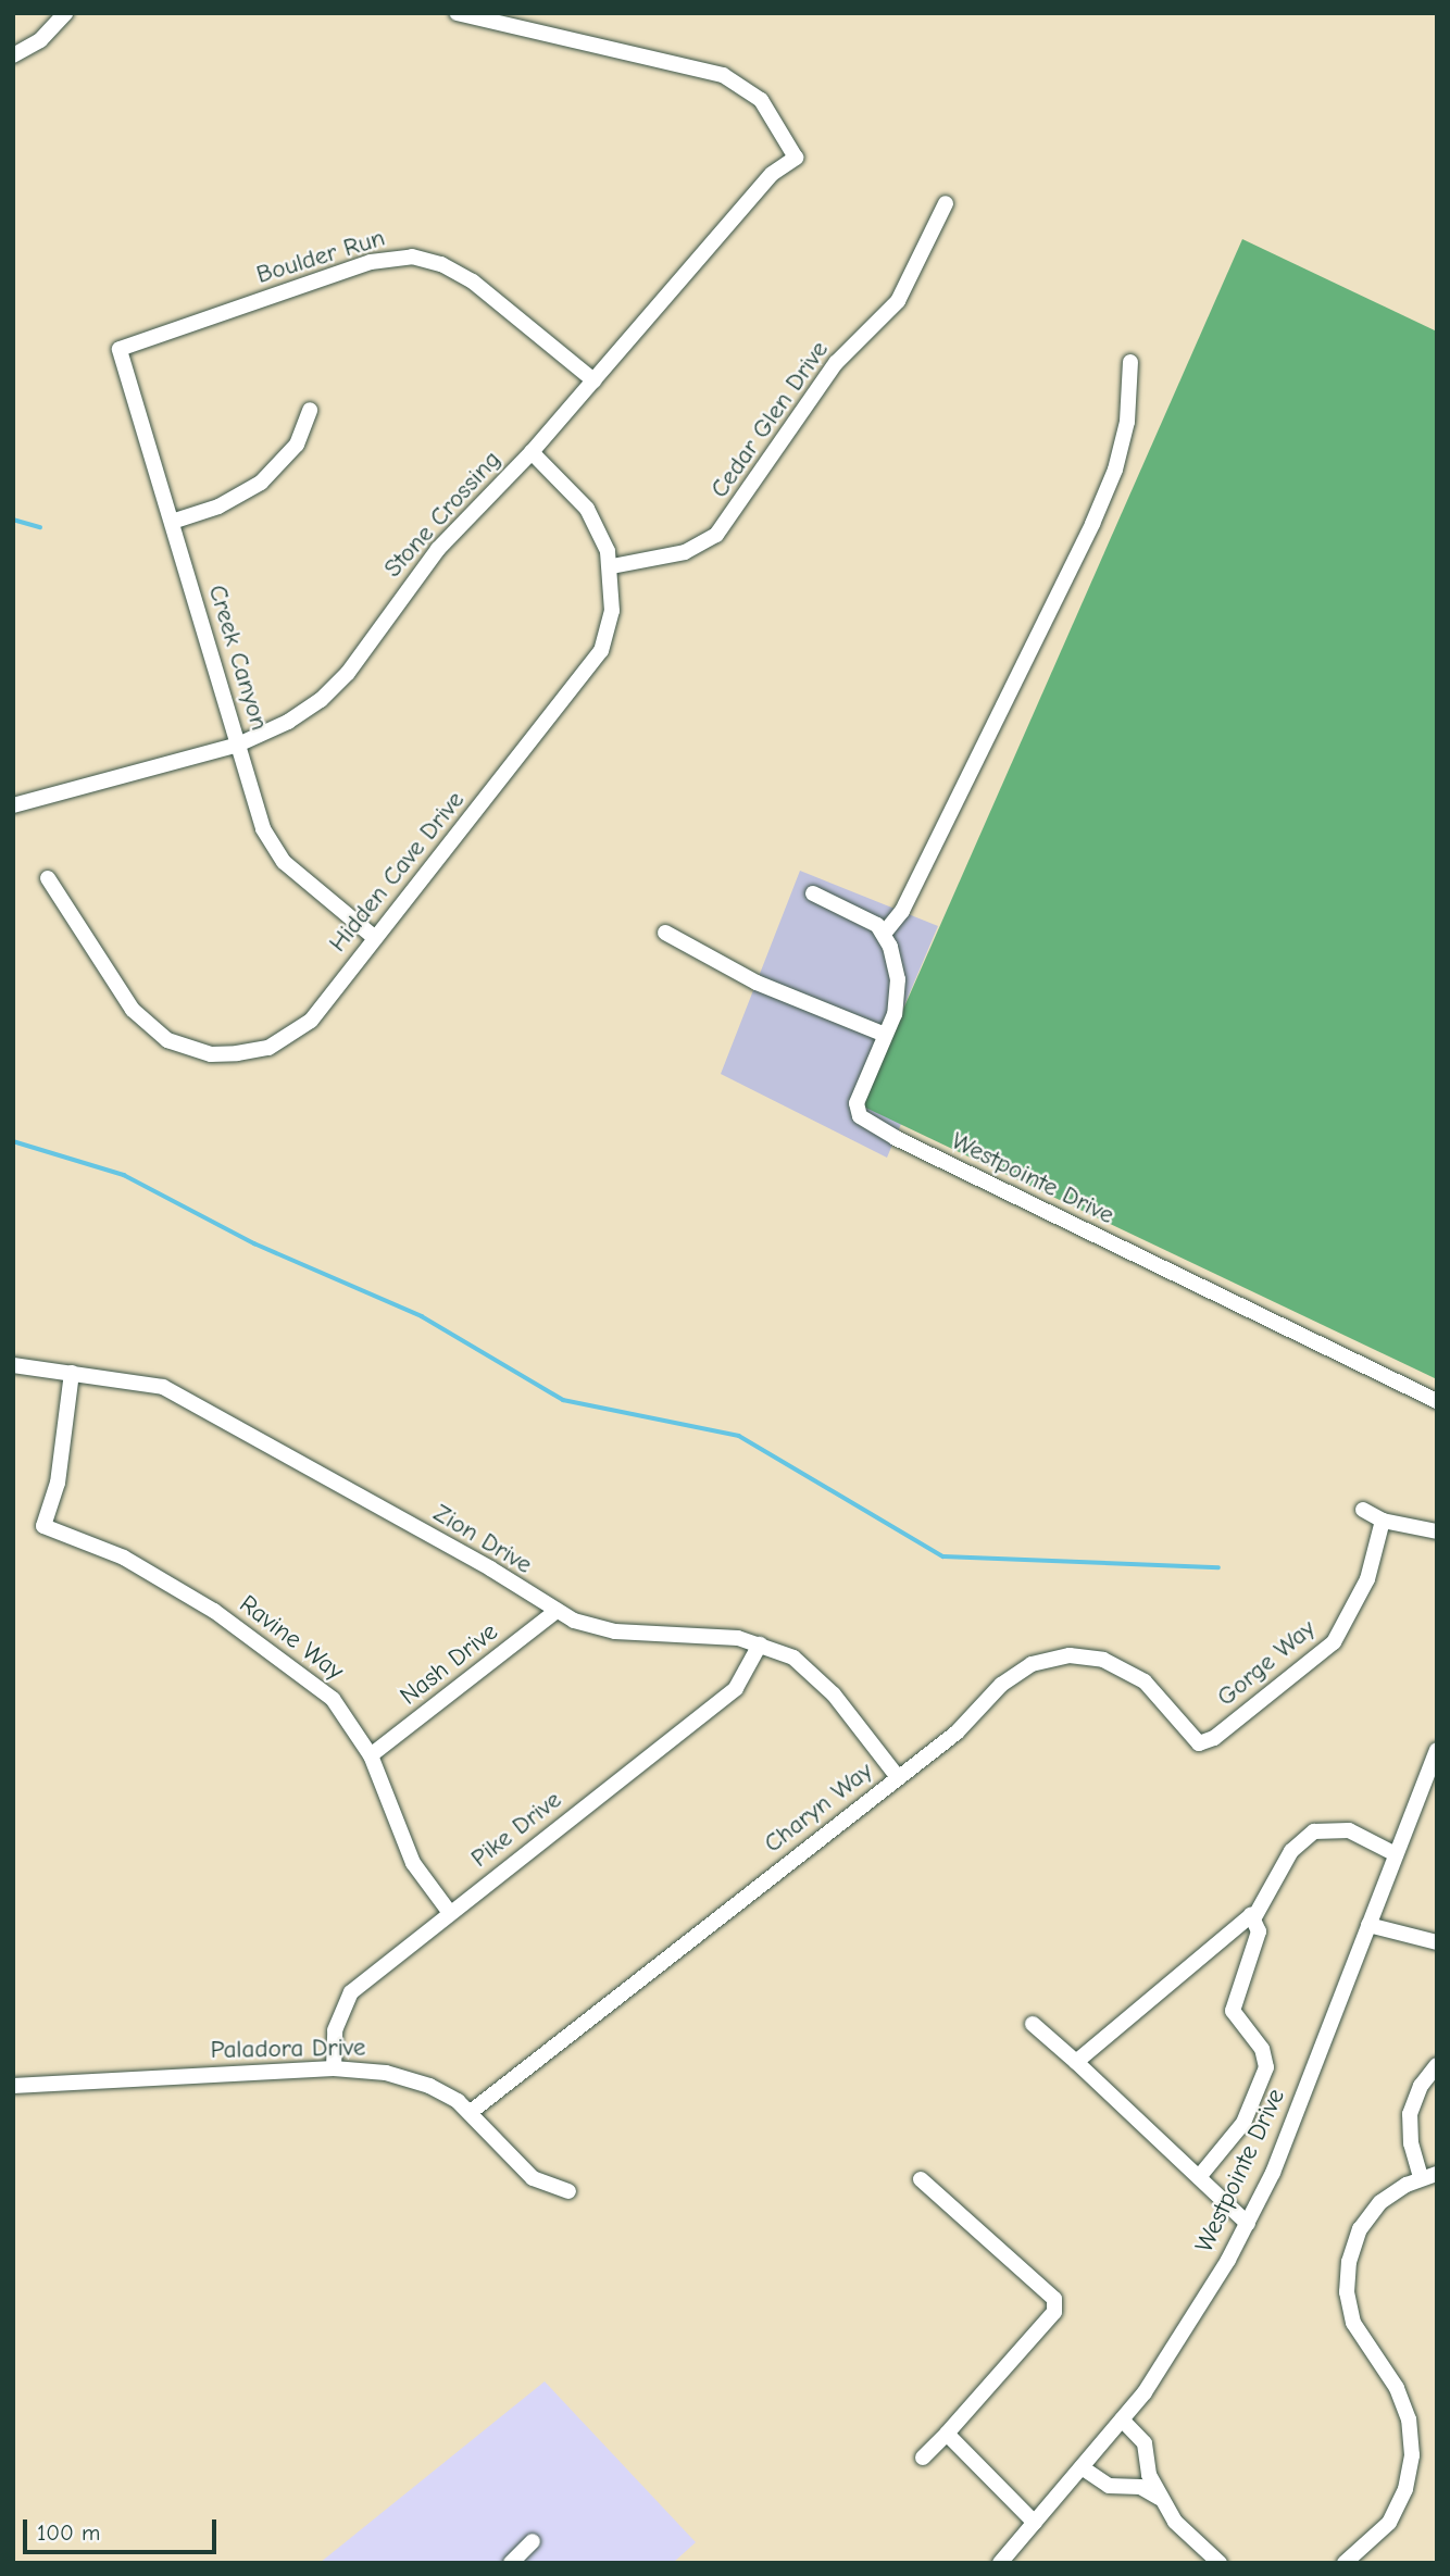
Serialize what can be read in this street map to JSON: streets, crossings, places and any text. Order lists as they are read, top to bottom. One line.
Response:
{"streets":{"street":["Boulder Run","Cedar Glen Drive","Stone Crossing","Creek Canyon","Hidden Cave Drive","Westpointe Drive","Zion Drive","Ravine Way","Gorge Way","Nash Drive","Charyn Way","Pike Drive","Paladora Drive"]},"crossings":[["Boulder Run","Stone Crossing"],["Boulder Run","Creek Canyon"],["Cedar Glen Drive","Hidden Cave Drive"],["Stone Crossing","Creek Canyon"],["Stone Crossing","Hidden Cave Drive"],["Creek Canyon","Hidden Cave Drive"],["Zion Drive","Ravine Way"],["Zion Drive","Nash Drive"],["Zion Drive","Charyn Way"],["Zion Drive","Pike Drive"],["Ravine Way","Nash Drive"],["Ravine Way","Pike Drive"],["Gorge Way","Charyn Way"],["Charyn Way","Paladora Drive"],["Pike Drive","Paladora Drive"]],"scale_bar":"100 m"}
